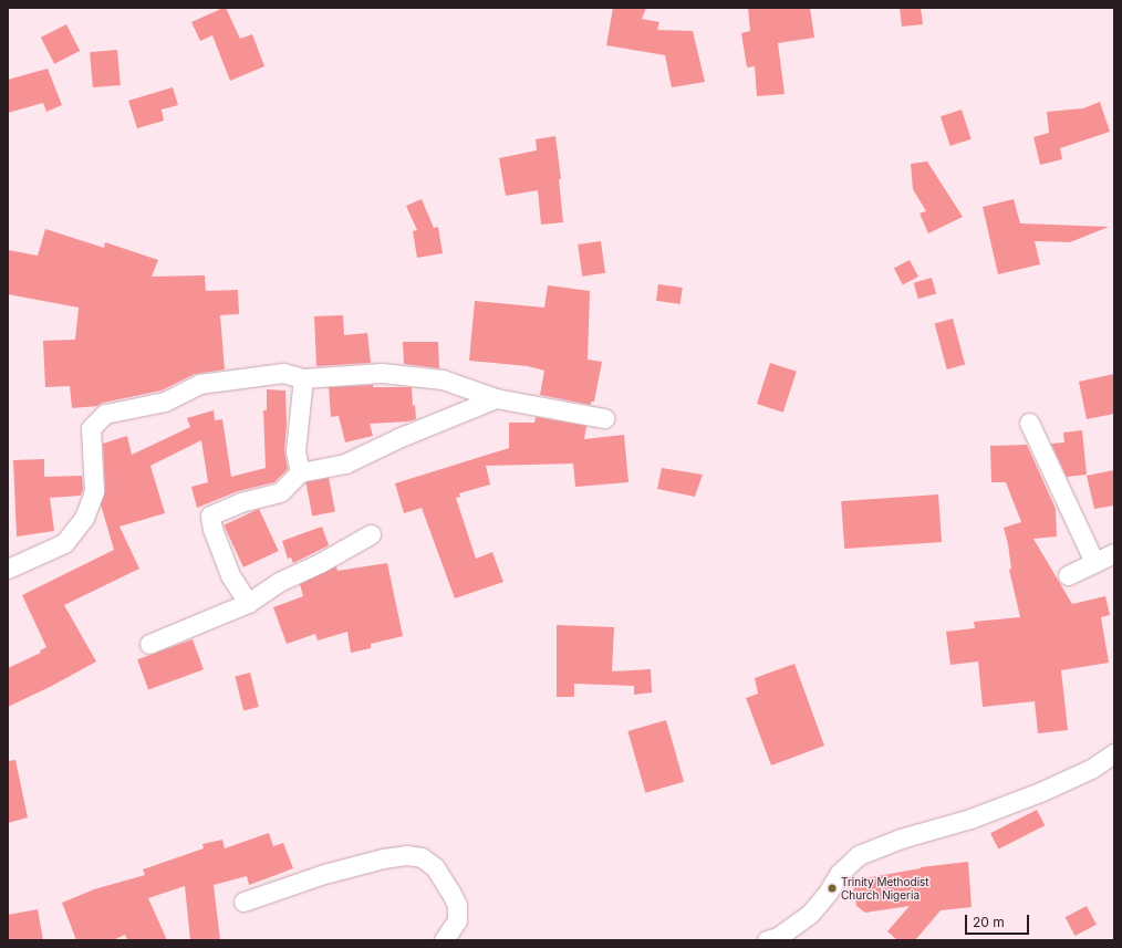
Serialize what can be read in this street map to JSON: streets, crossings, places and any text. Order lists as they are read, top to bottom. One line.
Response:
{"places":["Trinity Methodist Church Nigeria"],"scale_bar":"20 m"}
